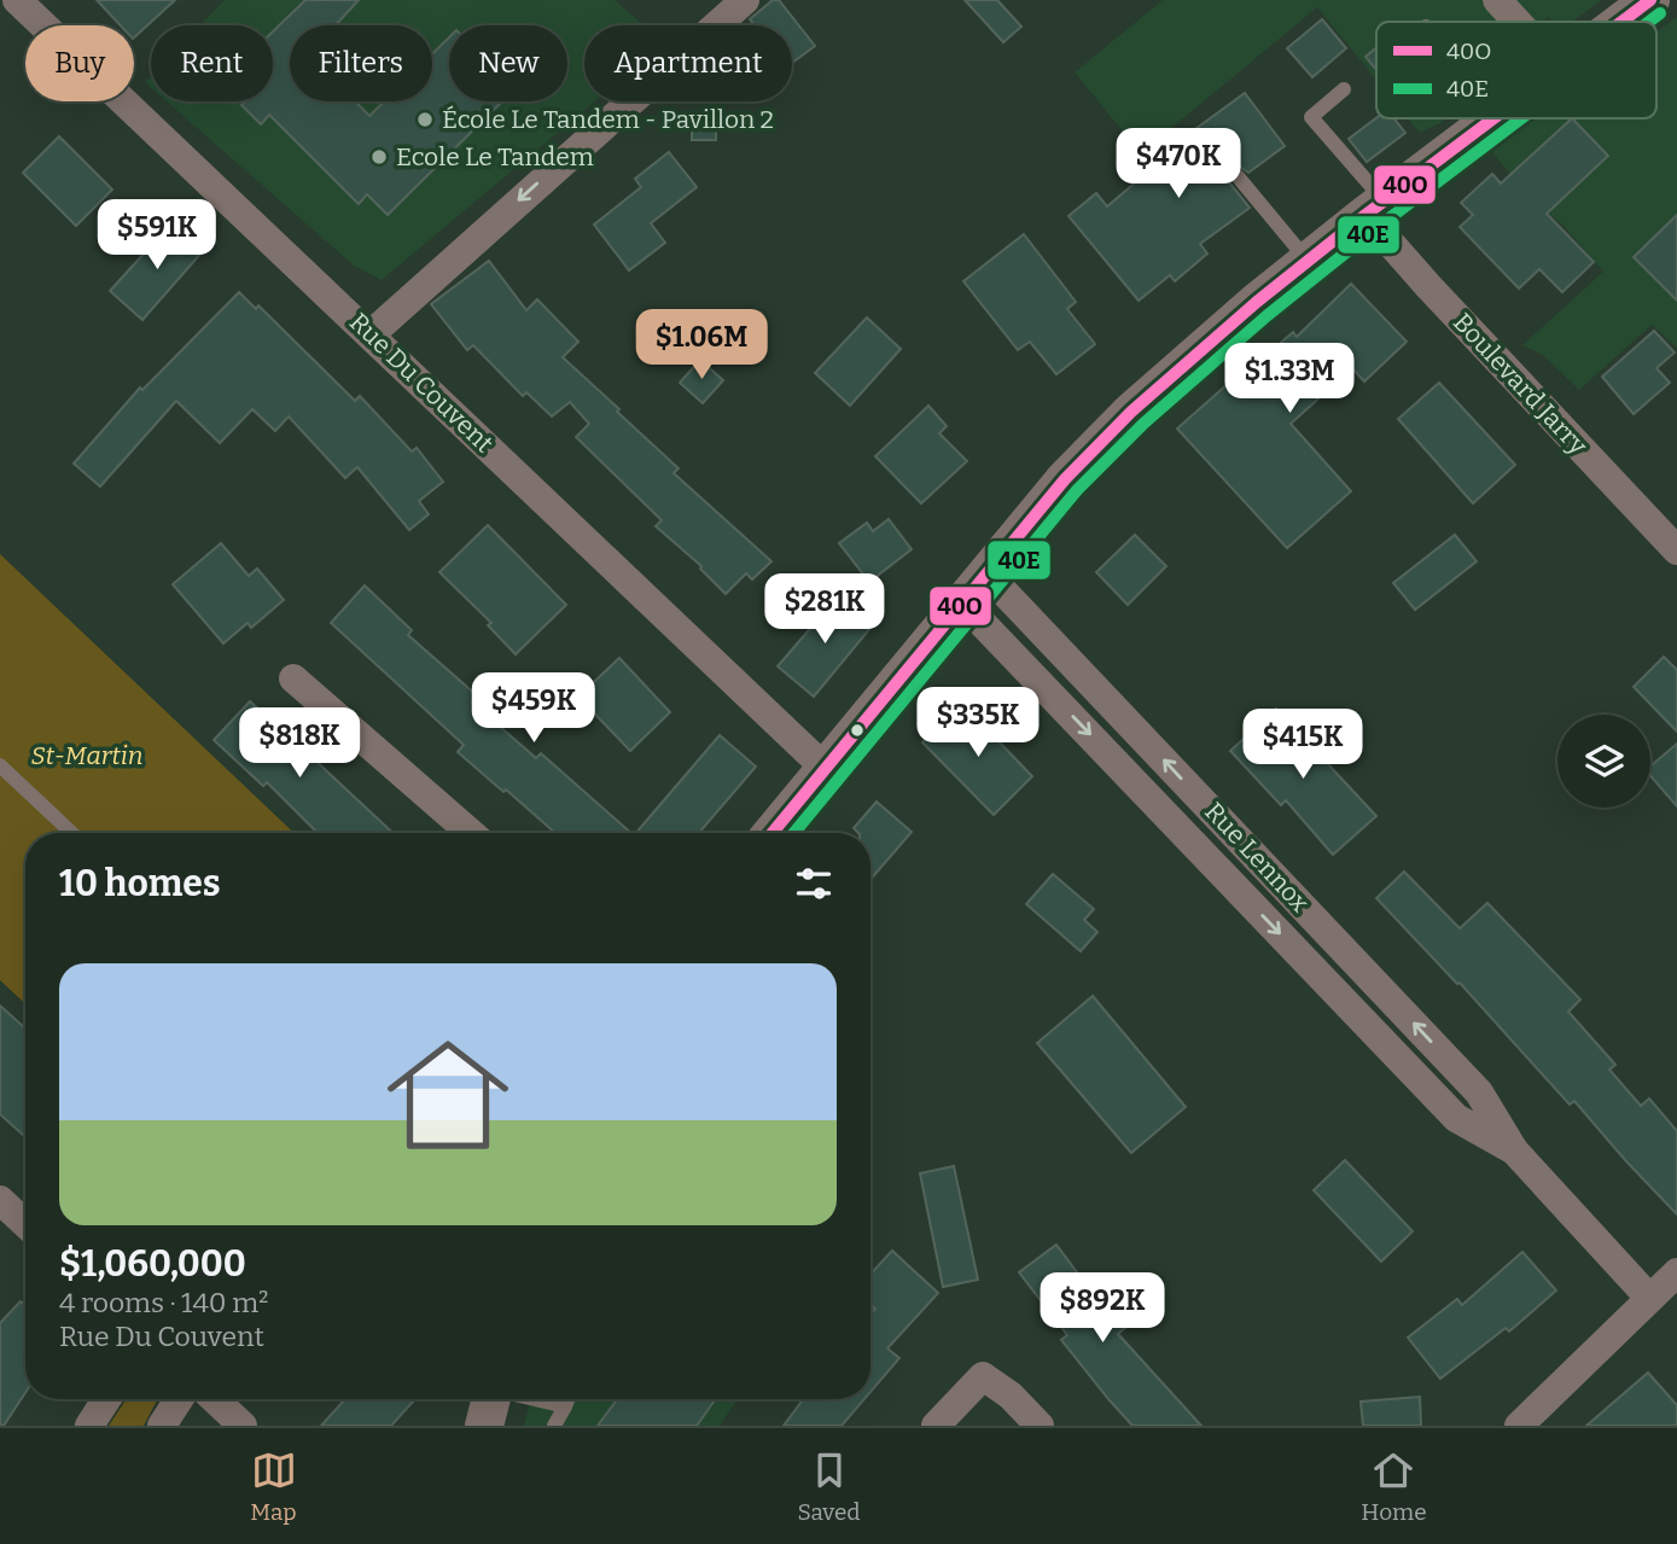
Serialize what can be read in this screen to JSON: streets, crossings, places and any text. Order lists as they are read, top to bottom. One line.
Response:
{"streets":{"street":["Rue Du Couvent","Boulevard Jarry","Rue Lennox"]},"parks":["St-Martin"],"places":["École Le Tandem - Pavillon 2","Ecole Le Tandem"],"lines":["transit line 40O","transit line 40E"],"legend":["40O","40E"],"page":{"chip":["Buy","Rent","Filters","New","Apartment"],"price":["$470K","$591K","$1.06M","$1.33M","$281K","$459K","$335K","$818K","$415K","$892K"],"heading":"10 homes","list":[{"name":"$1,060,000","note":"4 rooms · 140 m² · Rue Du Couvent"}],"tabs":["Map","Saved","Home"]}}
